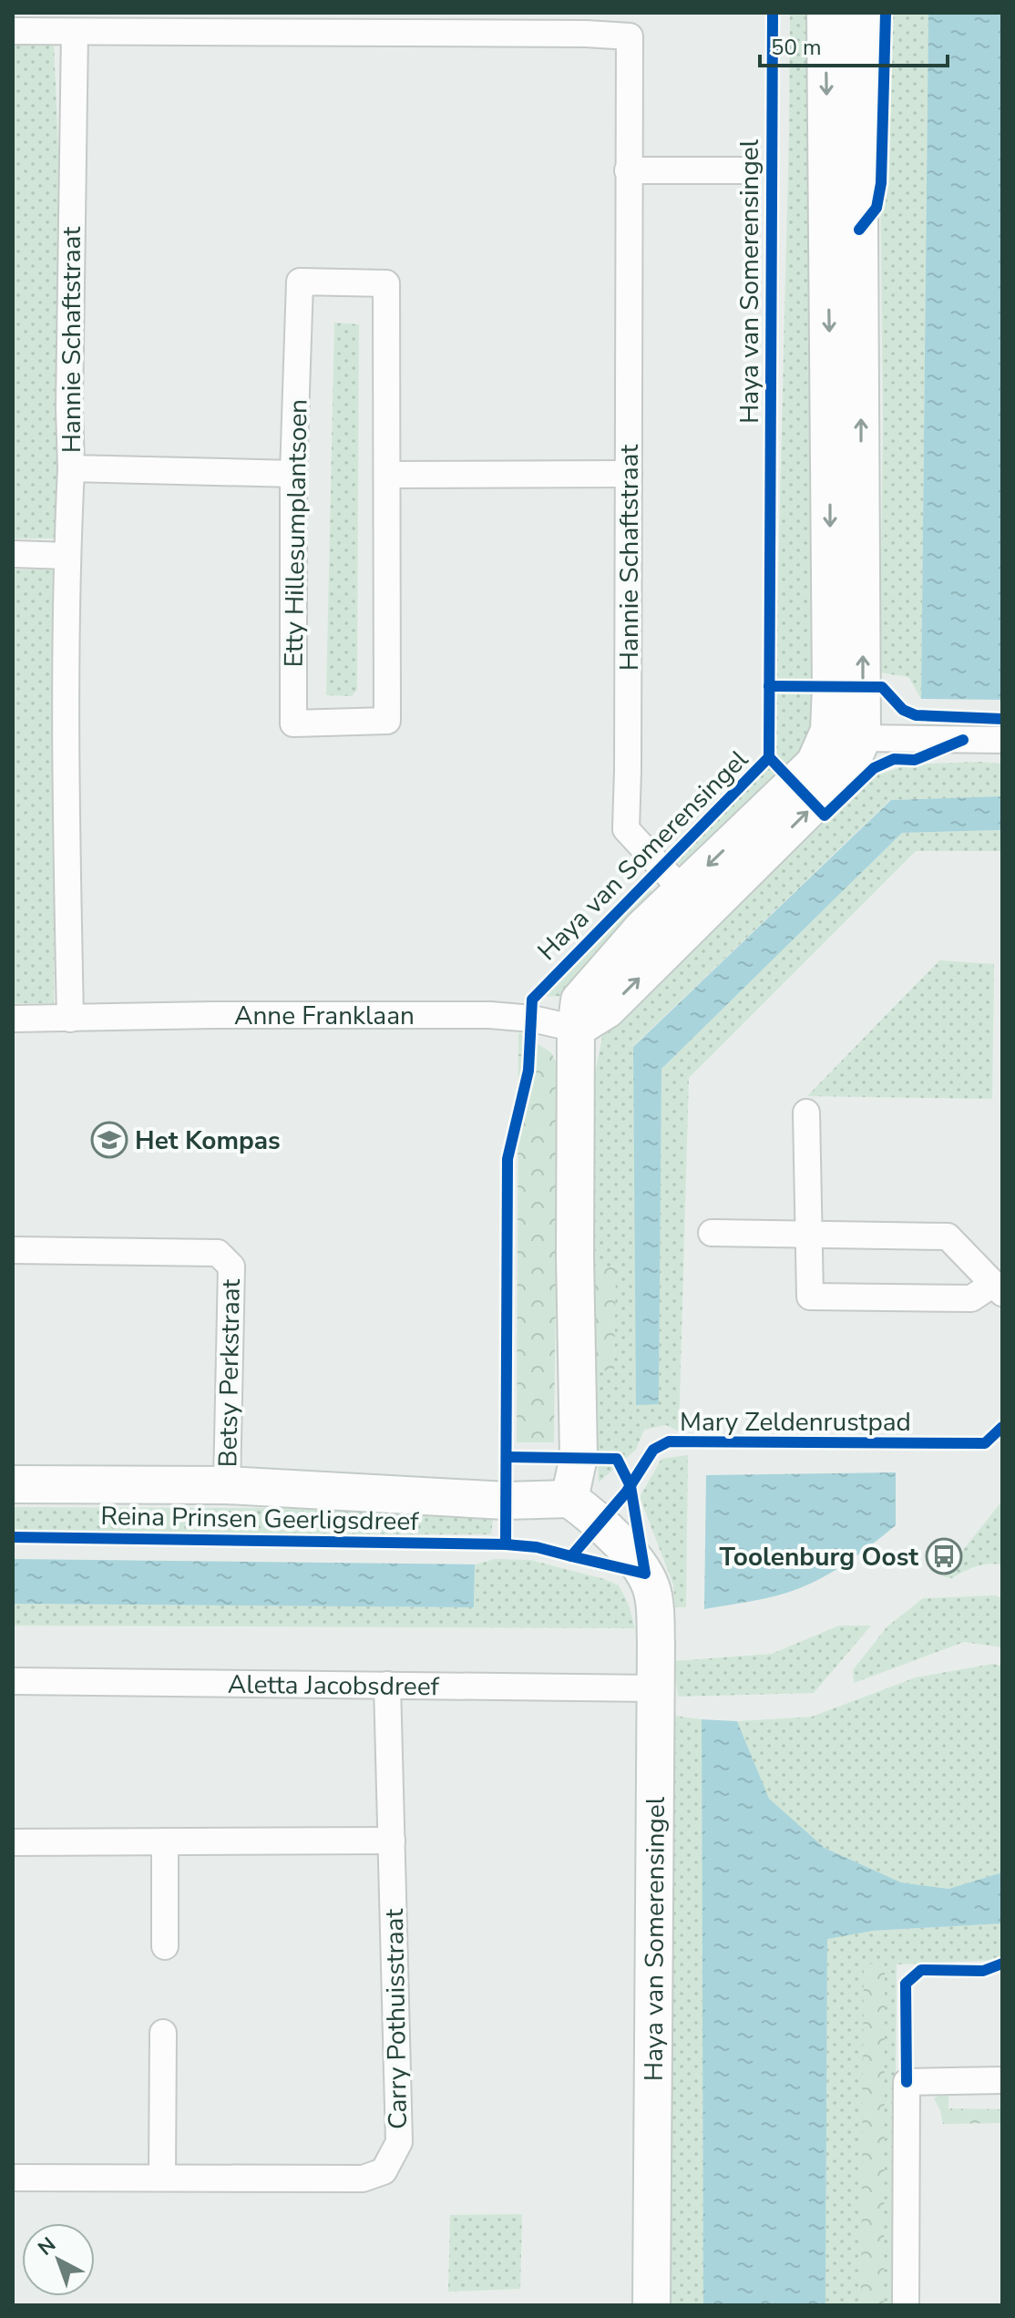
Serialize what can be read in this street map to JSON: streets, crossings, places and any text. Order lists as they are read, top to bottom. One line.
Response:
{"streets":{"street":["Haya van Somerensingel","Hannie Schaftstraat","Etty Hillesumplantsoen","Anne Franklaan","Betsy Perkstraat","Reina Prinsen Geerligsdreef","Aletta Jacobsdreef","Carry Pothuisstraat"],"cycle path":["Mary Zeldenrustpad"]},"crossings":[["Haya van Somerensingel","Reina Prinsen Geerligsdreef"],["Haya van Somerensingel","Aletta Jacobsdreef"],["Hannie Schaftstraat","Etty Hillesumplantsoen"],["Betsy Perkstraat","Reina Prinsen Geerligsdreef"],["Aletta Jacobsdreef","Carry Pothuisstraat"]],"places":{"school or university":["Het Kompas"],"bus stop":["Toolenburg Oost"]},"scale_bar":"50 m","north":"top left"}
